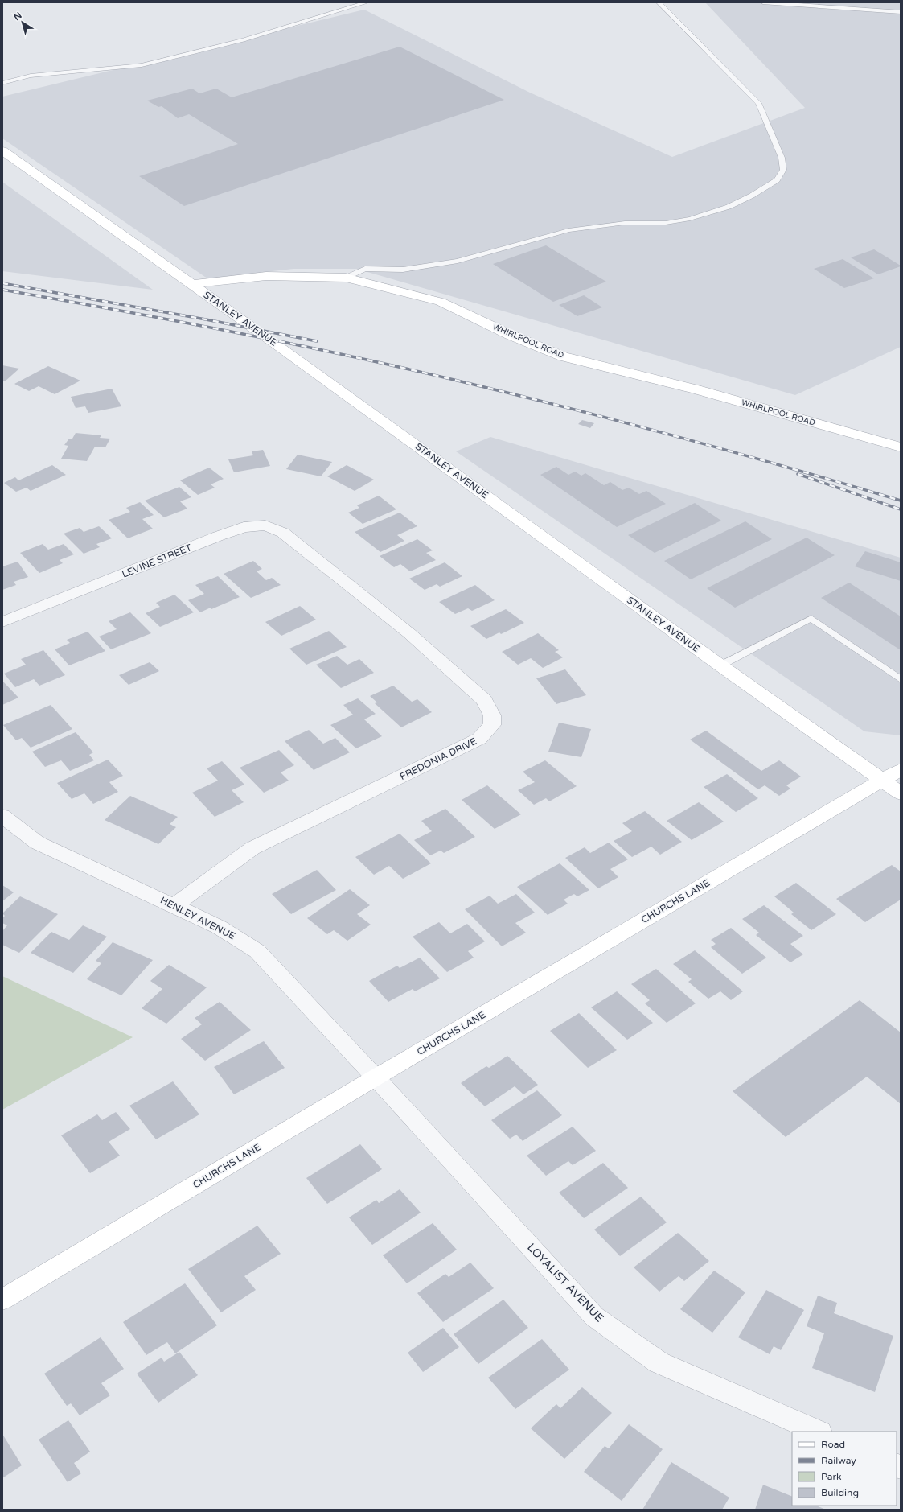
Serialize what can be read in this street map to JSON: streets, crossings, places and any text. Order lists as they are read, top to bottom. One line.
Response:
{"streets":{"street":["STANLEY AVENUE","WHIRLPOOL ROAD","LEVINE STREET","FREDONIA DRIVE","CHURCHS LANE","HENLEY AVENUE","LOYALIST AVENUE"]},"crossings":[["STANLEY AVENUE","WHIRLPOOL ROAD"],["STANLEY AVENUE","CHURCHS LANE"],["LEVINE STREET","FREDONIA DRIVE"],["FREDONIA DRIVE","HENLEY AVENUE"],["CHURCHS LANE","HENLEY AVENUE"],["CHURCHS LANE","LOYALIST AVENUE"],["HENLEY AVENUE","LOYALIST AVENUE"]],"legend":["Road","Railway","Park","Building"],"north":"top left"}
